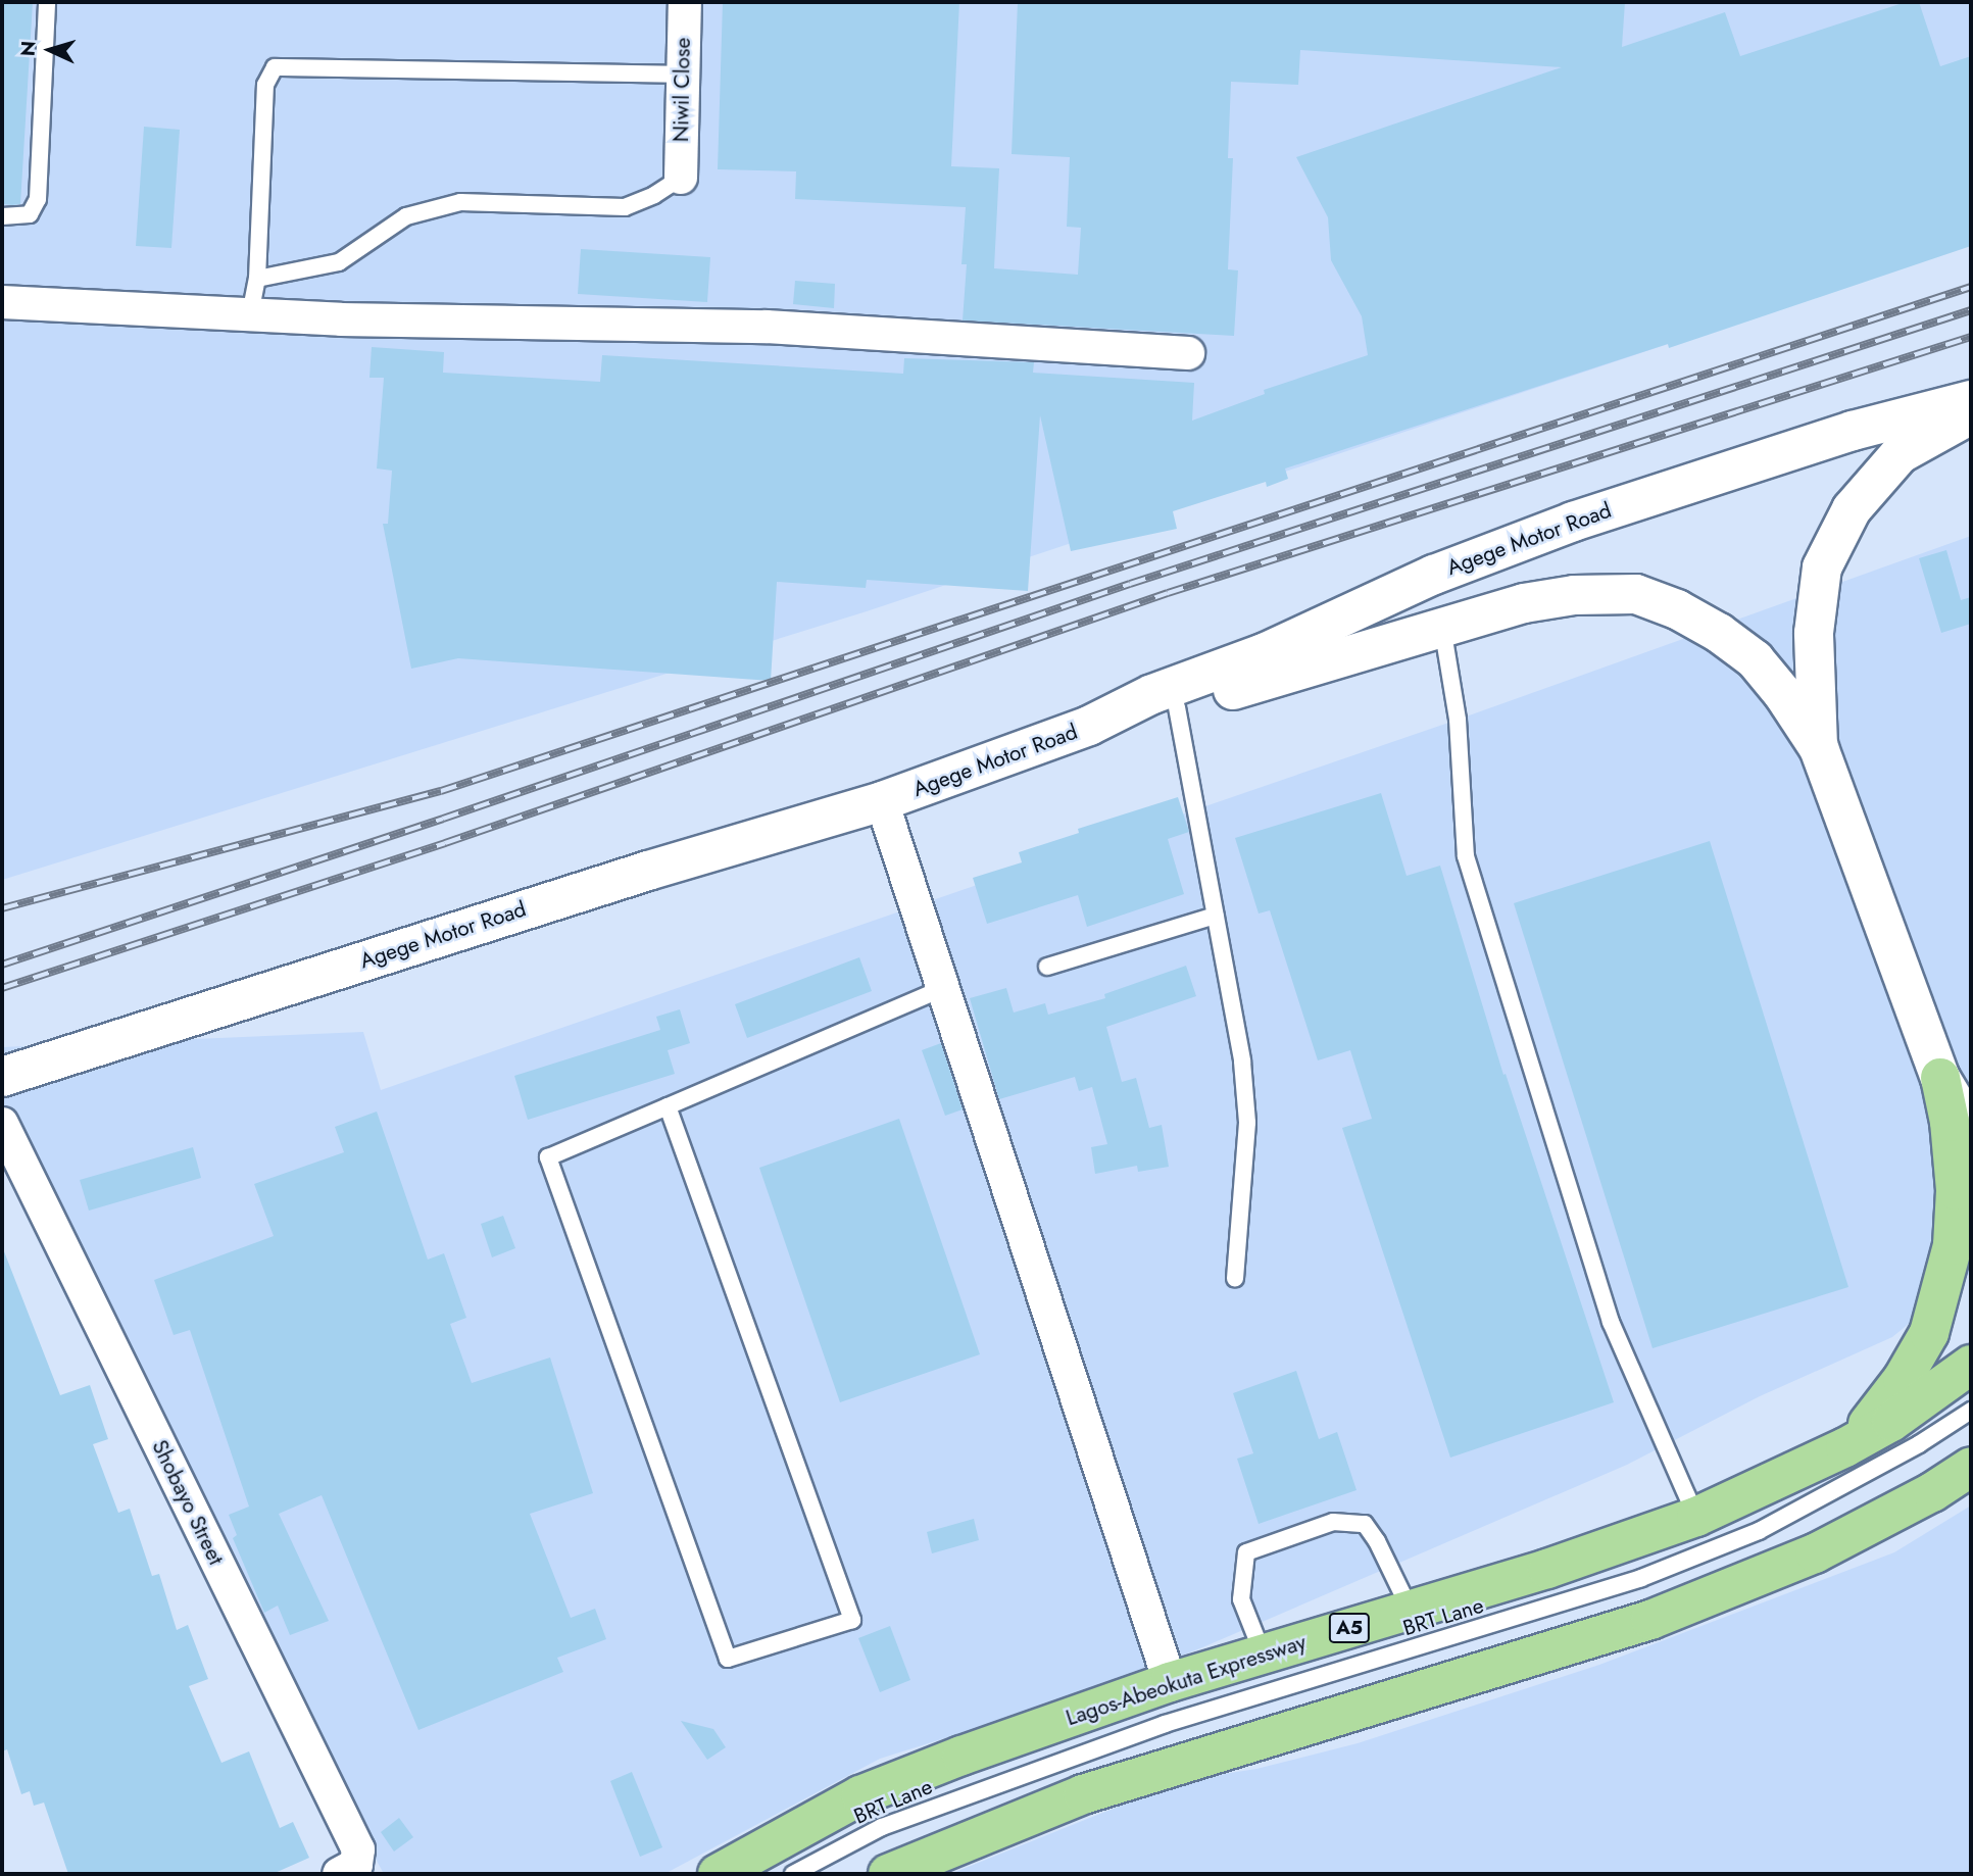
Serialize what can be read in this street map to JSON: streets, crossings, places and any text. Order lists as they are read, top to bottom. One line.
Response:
{"streets":{"highway":["A5","Lagos-Abeokuta Expressway"],"main road":["Agege Motor Road"],"street":["Niwil Close","Shobayo Street"],"lane":["BRT Lane"]},"north":"left"}
